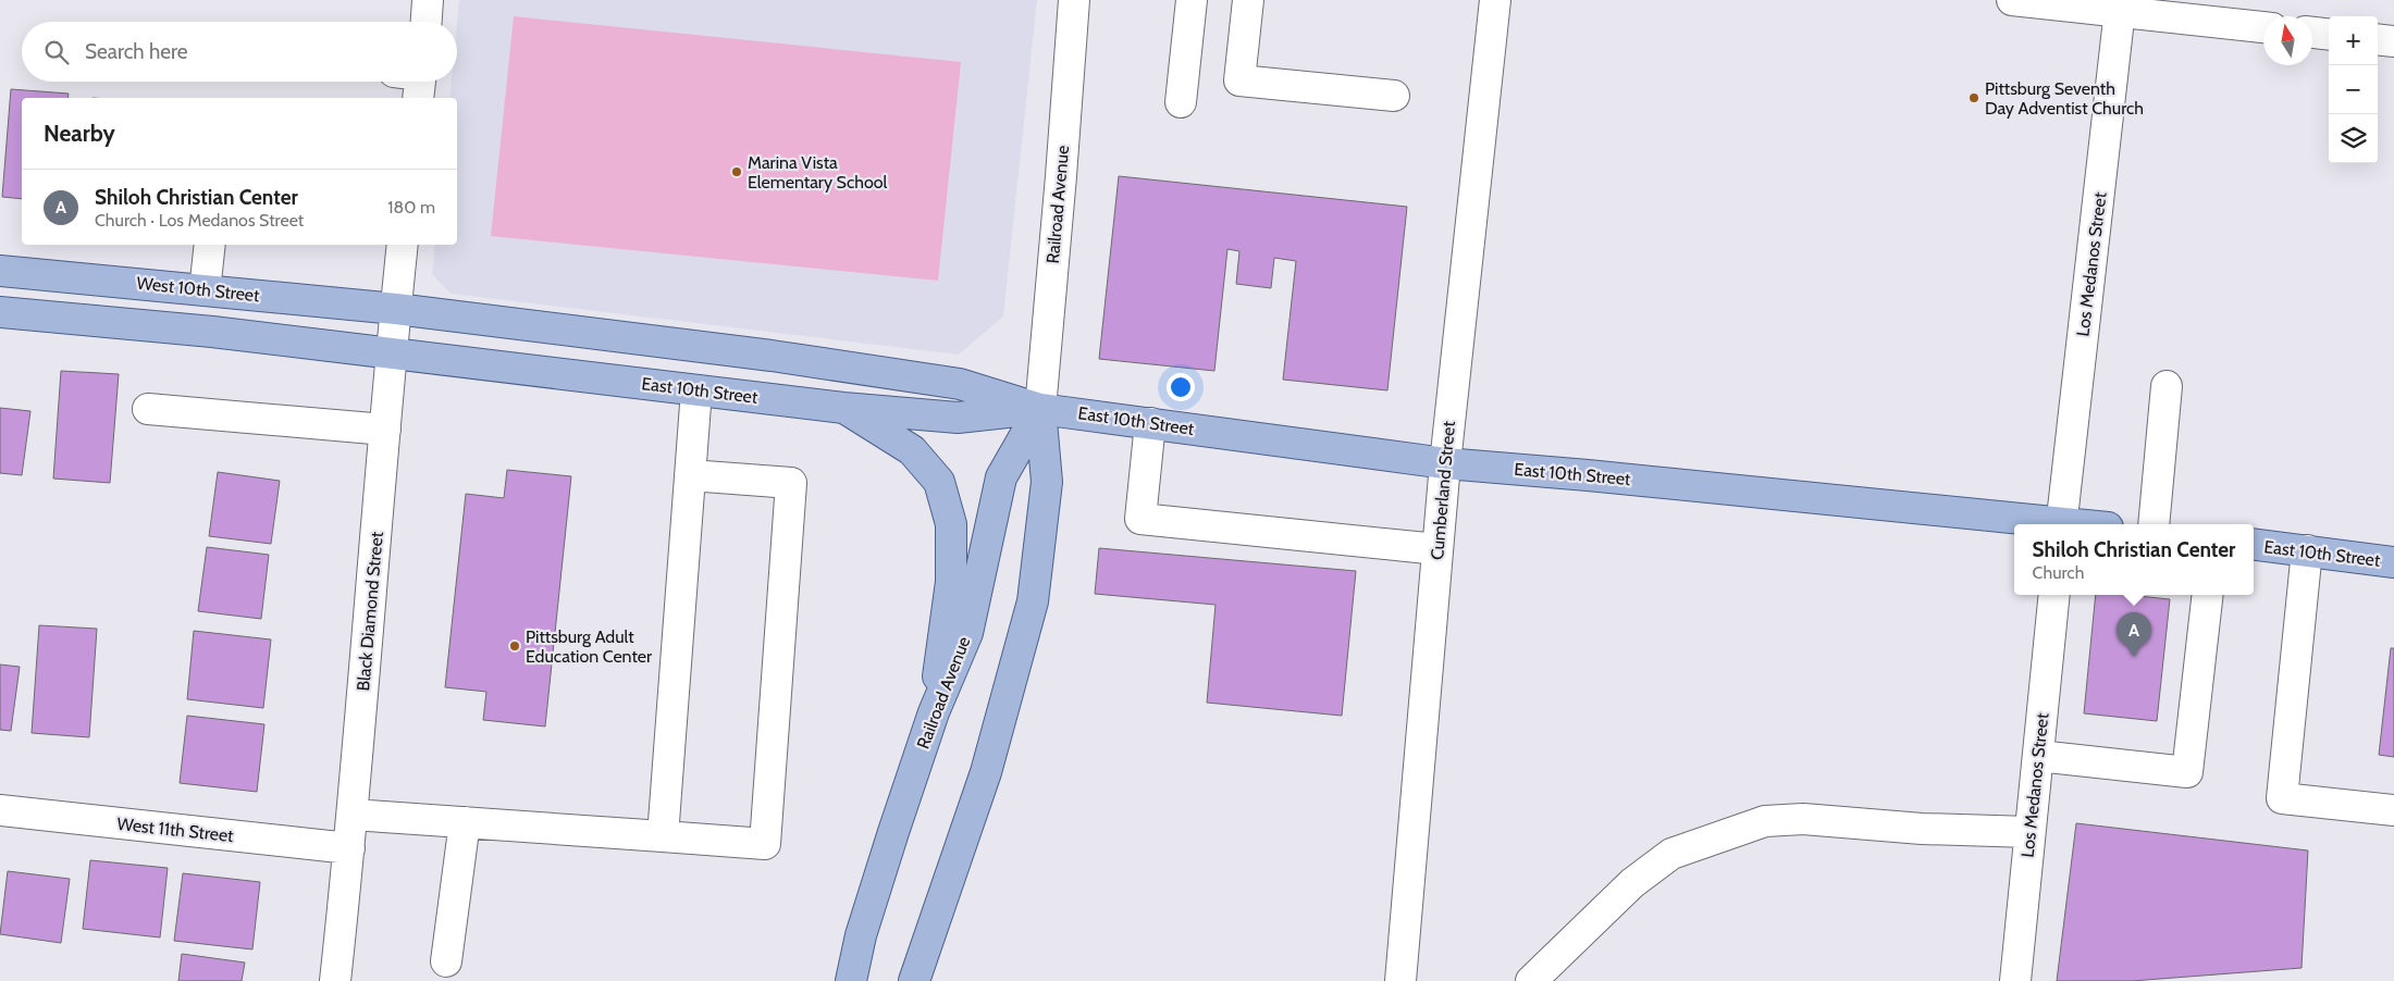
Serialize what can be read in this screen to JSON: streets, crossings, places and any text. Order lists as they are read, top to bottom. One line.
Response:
{"streets":{"main road":["Railroad Avenue","West 10th Street","East 10th Street"],"street":["Los Medanos Street","Cumberland Street","Black Diamond Street","West 11th Street"]},"crossings":[["Railroad Avenue","East 10th Street"],["West 10th Street","East 10th Street"],["West 10th Street","Black Diamond Street"],["East 10th Street","Cumberland Street"],["East 10th Street","Black Diamond Street"],["Black Diamond Street","West 11th Street"]],"places":["Pittsburg Seventh Day Adventist Church","Marina Vista Elementary School","Pittsburg Adult Education Center"],"north":"top","page":{"map_buttons":["+","−"],"search":"Search here","heading":"Nearby","list":[{"mark":"A","name":"Shiloh Christian Center","note":"Church · Los Medanos Street","value":"180 m"}],"popup":["Shiloh Christian Center","Church"],"pins":"A"}}
